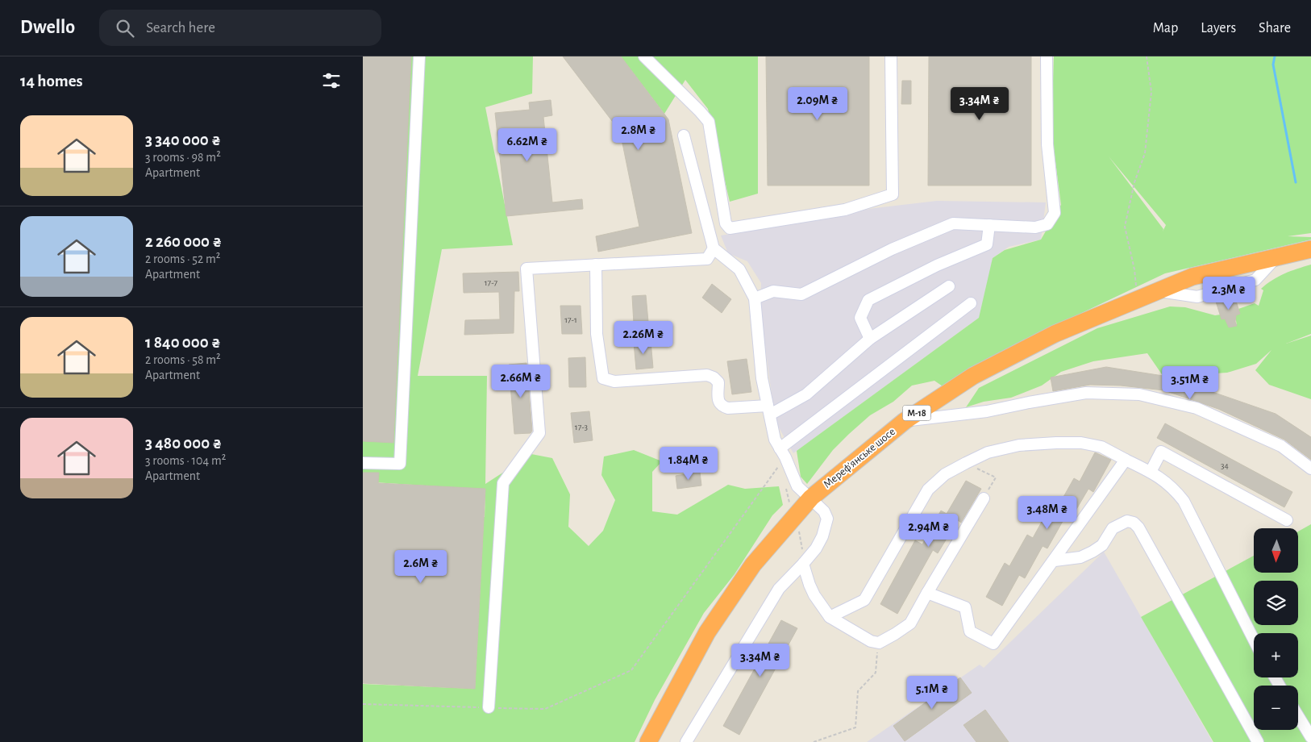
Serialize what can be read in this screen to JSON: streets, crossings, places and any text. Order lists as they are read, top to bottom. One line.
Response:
{"streets":{"highway":["М-18","Мереф’янське шосе"]},"house_numbers":["17-7","17-1","17-3","34"],"north":"bottom","page":{"header":"Dwello","search":"Search here","nav":["Map","Layers","Share"],"heading":"14 homes","price":["2.09M ₴","3.34M ₴","2.8M ₴","6.62M ₴","2.3M ₴","2.26M ₴","2.66M ₴","3.51M ₴","1.84M ₴","3.48M ₴","2.94M ₴","2.6M ₴","3.34M ₴","5.1M ₴"],"list":[{"name":"3 340 000 ₴","note":"3 rooms · 98 m² · Apartment"},{"name":"2 260 000 ₴","note":"2 rooms · 52 m² · Apartment"},{"name":"1 840 000 ₴","note":"2 rooms · 58 m² · Apartment"},{"name":"3 480 000 ₴","note":"3 rooms · 104 m² · Apartment"}],"map_buttons":["+","−"]}}
